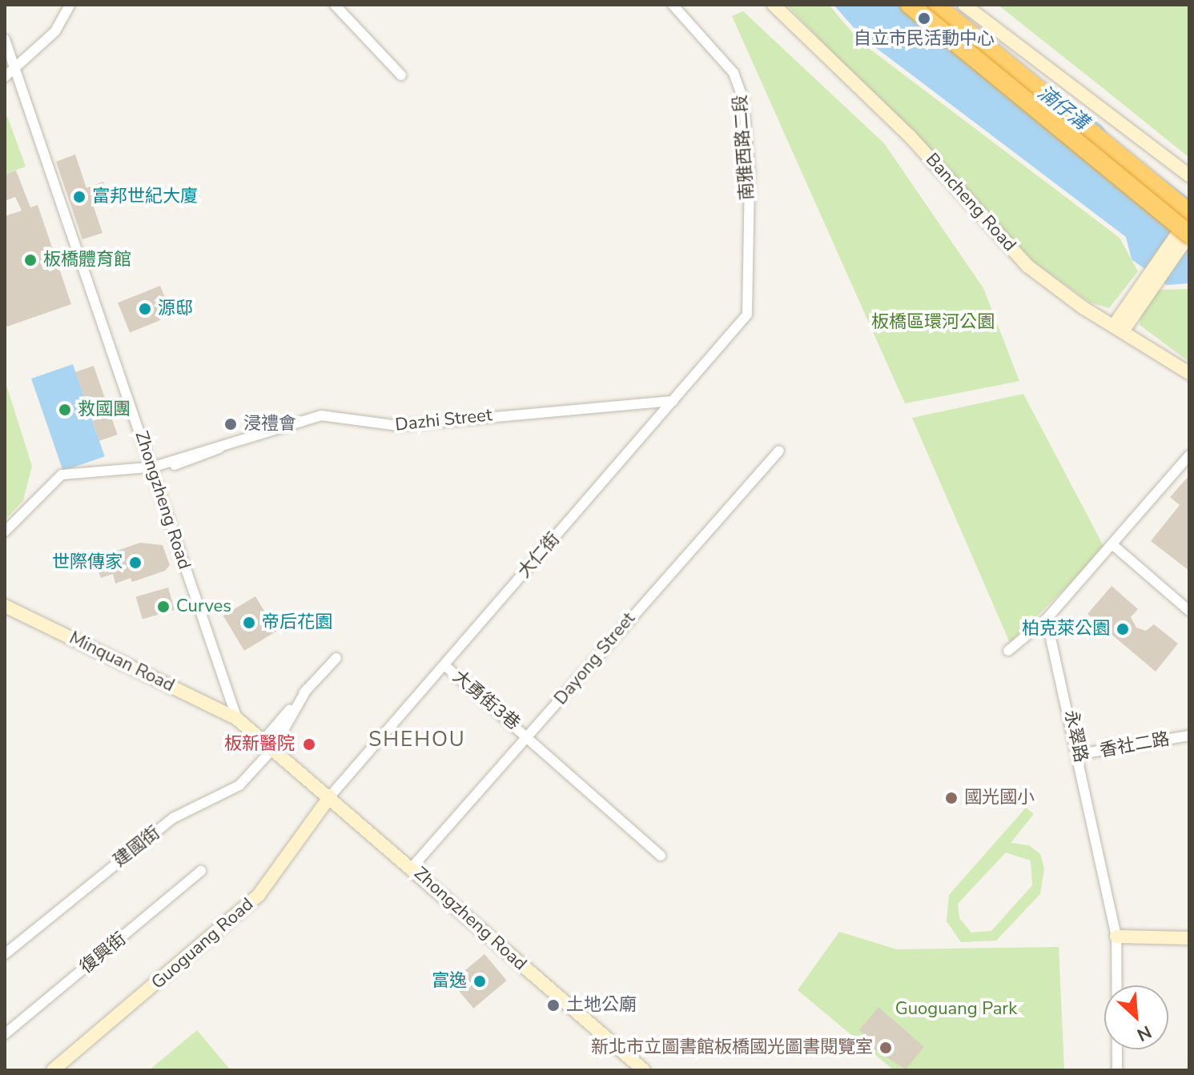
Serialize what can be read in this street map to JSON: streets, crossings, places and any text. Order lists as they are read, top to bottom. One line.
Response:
{"streets":{"street":["南雅西路二段","Bancheng Road","Dazhi Street","Zhongzheng Road","大仁街","Dayong Street","Minquan Road","大勇街3巷","永翠路","香社二路","建國街","Guoguang Road","復興街"]},"crossings":[["南雅西路二段","大仁街"],["Dazhi Street","Zhongzheng Road"],["Dazhi Street","大仁街"],["Zhongzheng Road","大仁街"],["Zhongzheng Road","Dayong Street"],["Zhongzheng Road","Minquan Road"],["Zhongzheng Road","建國街"],["Zhongzheng Road","Guoguang Road"],["大仁街","大勇街3巷"],["大仁街","Guoguang Road"],["Dayong Street","大勇街3巷"],["永翠路","香社二路"]],"districts":["SHEHOU"],"water":["湳仔溝"],"parks":["板橋區環河公園","Guoguang Park"],"places":["自立市民活動中心","富邦世紀大廈","板橋體育館","源邸","救國團","浸禮會","世際傳家","Curves","帝后花園","柏克萊公園","板新醫院","國光國小","富逸","土地公廟","新北市立圖書館板橋國光圖書閱覽室"],"north":"bottom right"}
